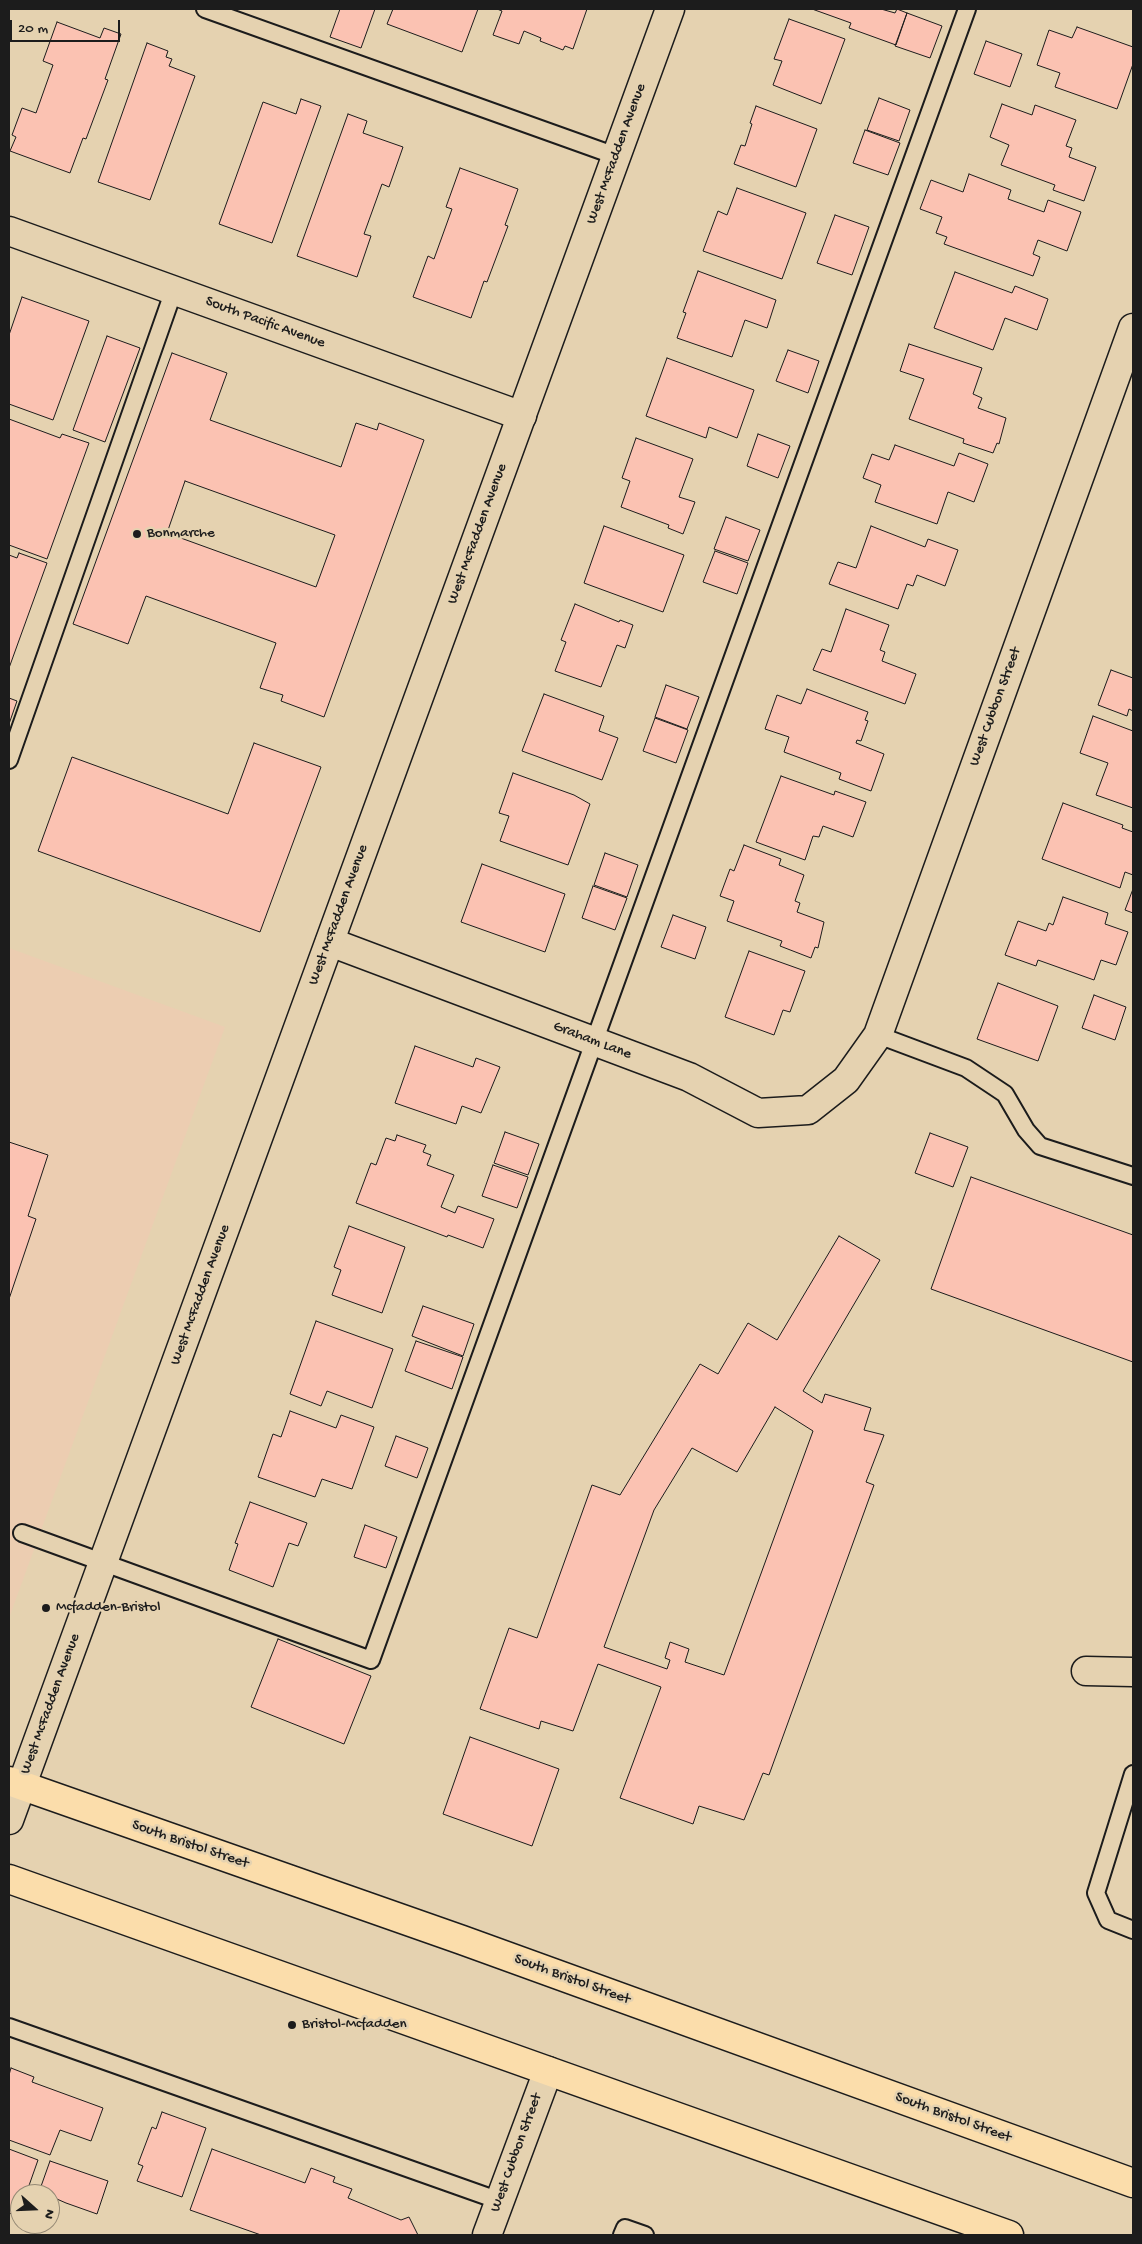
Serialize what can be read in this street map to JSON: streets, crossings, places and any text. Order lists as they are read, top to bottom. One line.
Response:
{"streets":{"main road":["South Bristol Street"],"street":["West McFadden Avenue","South Pacific Avenue","West Cubbon Street","Graham Lane"]},"crossings":[["West McFadden Avenue","South Pacific Avenue"],["West McFadden Avenue","Graham Lane"],["West McFadden Avenue","South Bristol Street"],["West Cubbon Street","Graham Lane"]],"places":["Bonmarche","Mcfadden-Bristol","Bristol-Mcfadden"],"scale_bar":"20 m","north":"right"}
